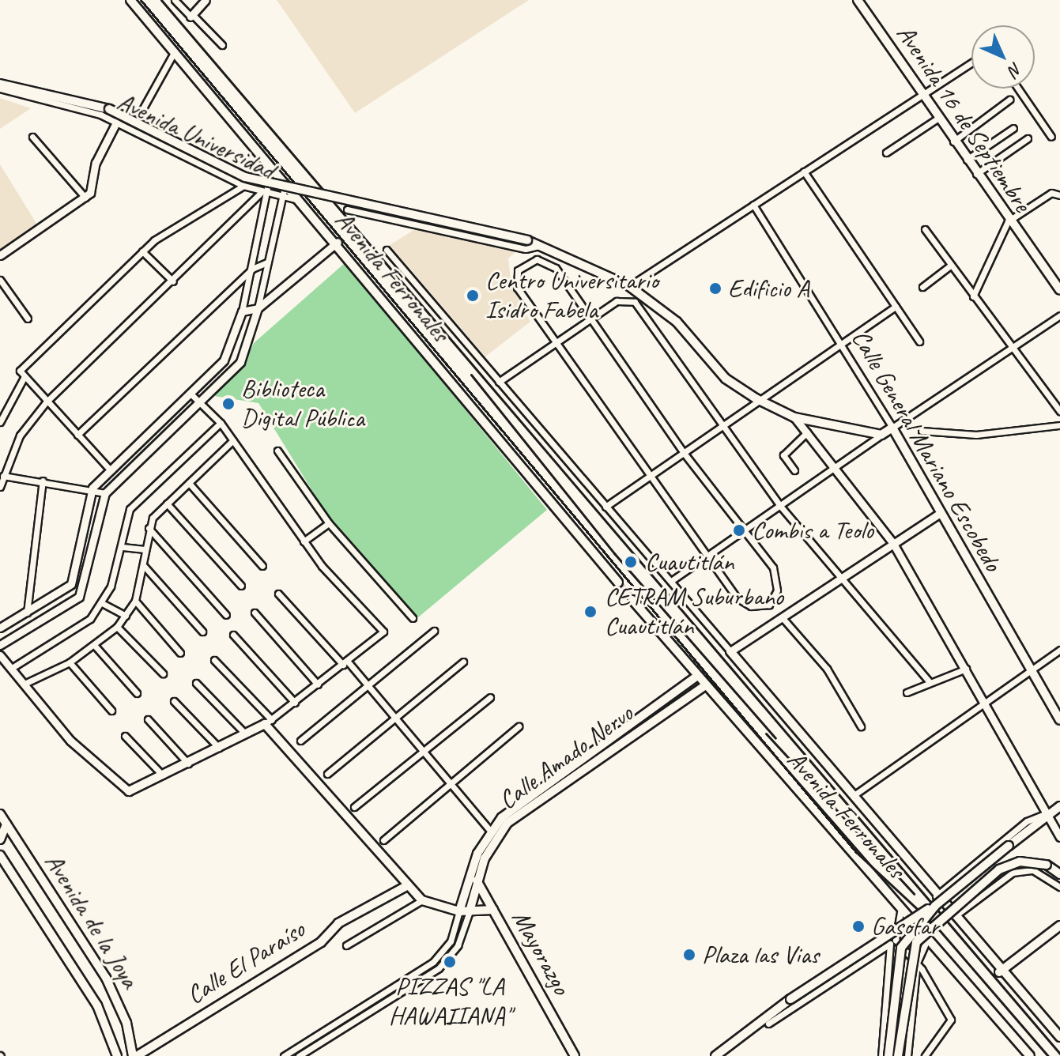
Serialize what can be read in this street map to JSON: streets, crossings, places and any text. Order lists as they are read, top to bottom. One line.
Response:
{"streets":{"main road":["Avenida 16 de Septiembre","Avenida Universidad","Avenida Ferronales","Calle General Mariano Escobedo","Calle Amado Nervo","Avenida de la Joya","Mayorazgo","Calle El Paraíso"]},"crossings":[["Avenida Universidad","Avenida Ferronales"],["Avenida Ferronales","Calle Amado Nervo"],["Calle Amado Nervo","Mayorazgo"],["Avenida de la Joya","Calle El Paraíso"]],"places":["Edificio A","Centro Universitario Isidro Fabela","Biblioteca Digital Pública","Combis a Teolo","Cuautitlán","CETRAM Suburbano Cuautitlán","Gasofar","Plaza las Vias","PIZZAS \"LA HAWAIIANA\""],"north":"bottom right"}
